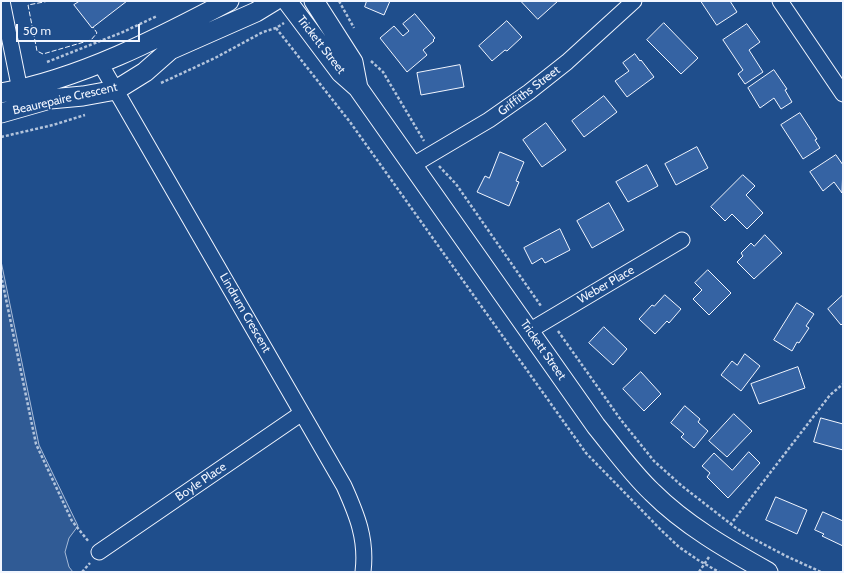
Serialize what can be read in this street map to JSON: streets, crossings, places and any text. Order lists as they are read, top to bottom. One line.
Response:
{"streets":{"street":["Trickett Street","Griffiths Street","Beaurepaire Crescent","Weber Place","Lindrum Crescent","Boyle Place"]},"crossings":[["Trickett Street","Griffiths Street"],["Trickett Street","Weber Place"],["Beaurepaire Crescent","Lindrum Crescent"],["Lindrum Crescent","Boyle Place"]],"scale_bar":"50 m"}
